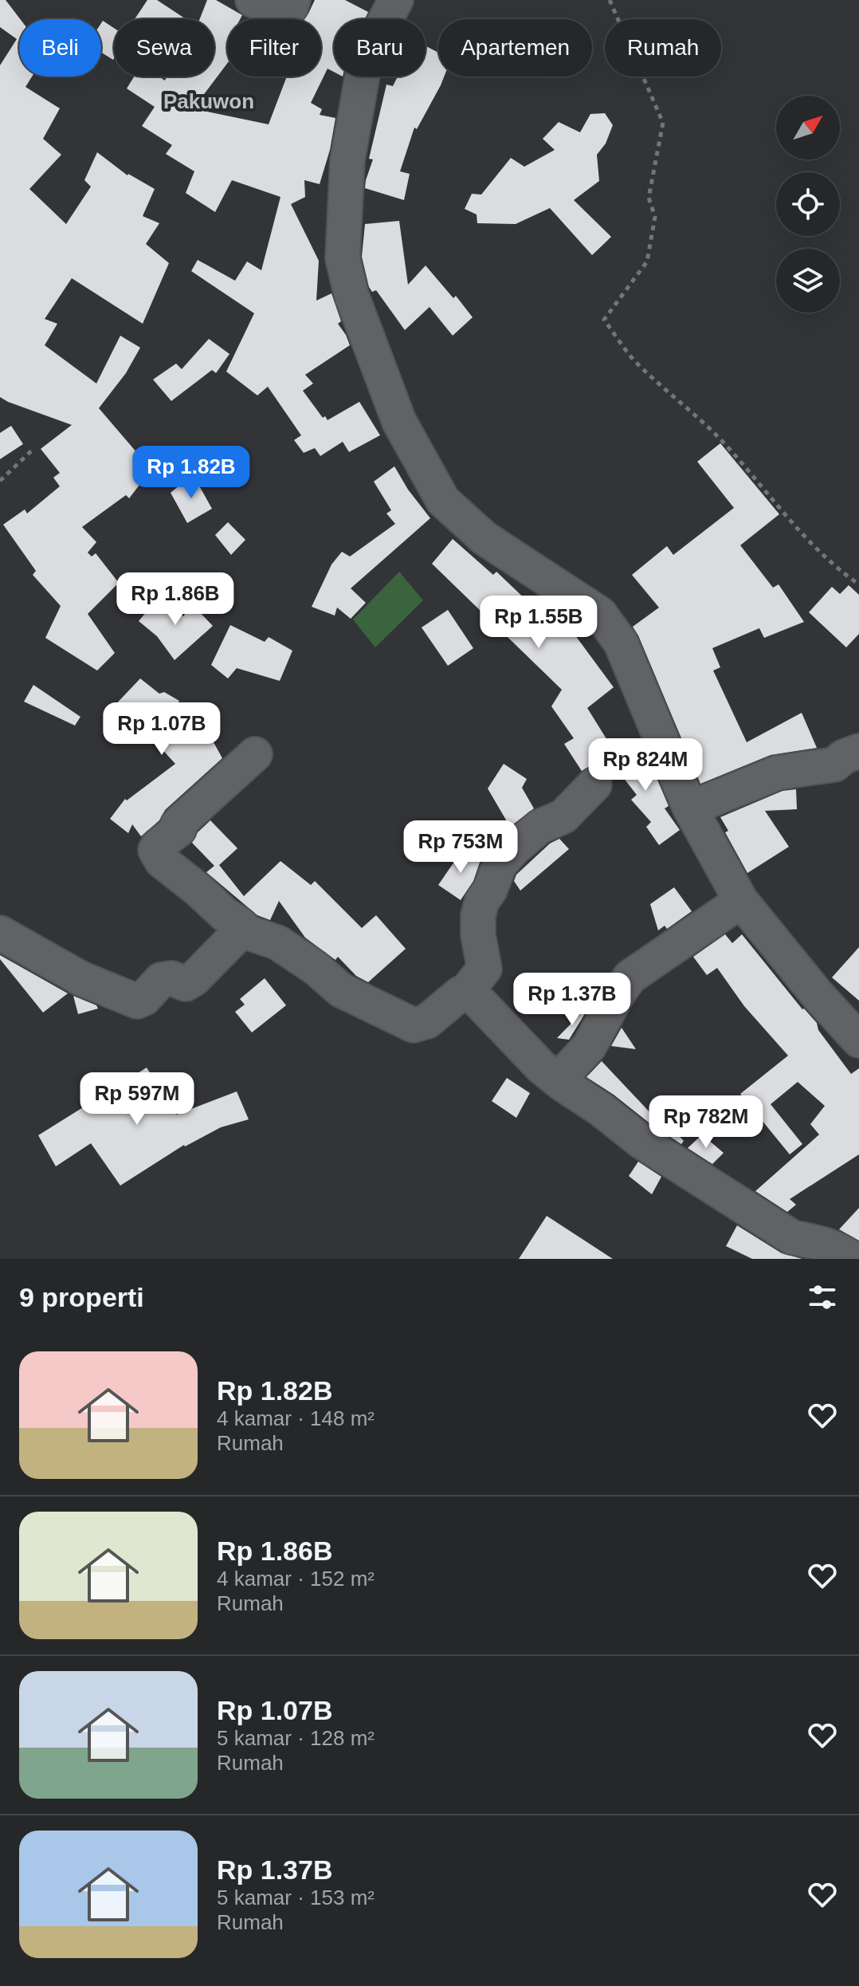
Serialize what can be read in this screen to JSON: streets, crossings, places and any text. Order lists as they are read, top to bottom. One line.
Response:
{"districts":["Pakuwon"],"north":"top right","page":{"chip":["Beli","Sewa","Filter","Baru","Apartemen","Rumah"],"price":["Rp 1.82B","Rp 1.86B","Rp 1.55B","Rp 1.07B","Rp 824M","Rp 753M","Rp 1.37B","Rp 597M","Rp 782M"],"heading":"9 properti","list":[{"name":"Rp 1.82B","note":"4 kamar · 148 m² · Rumah"},{"name":"Rp 1.86B","note":"4 kamar · 152 m² · Rumah"},{"name":"Rp 1.07B","note":"5 kamar · 128 m² · Rumah"},{"name":"Rp 1.37B","note":"5 kamar · 153 m² · Rumah"}]}}
